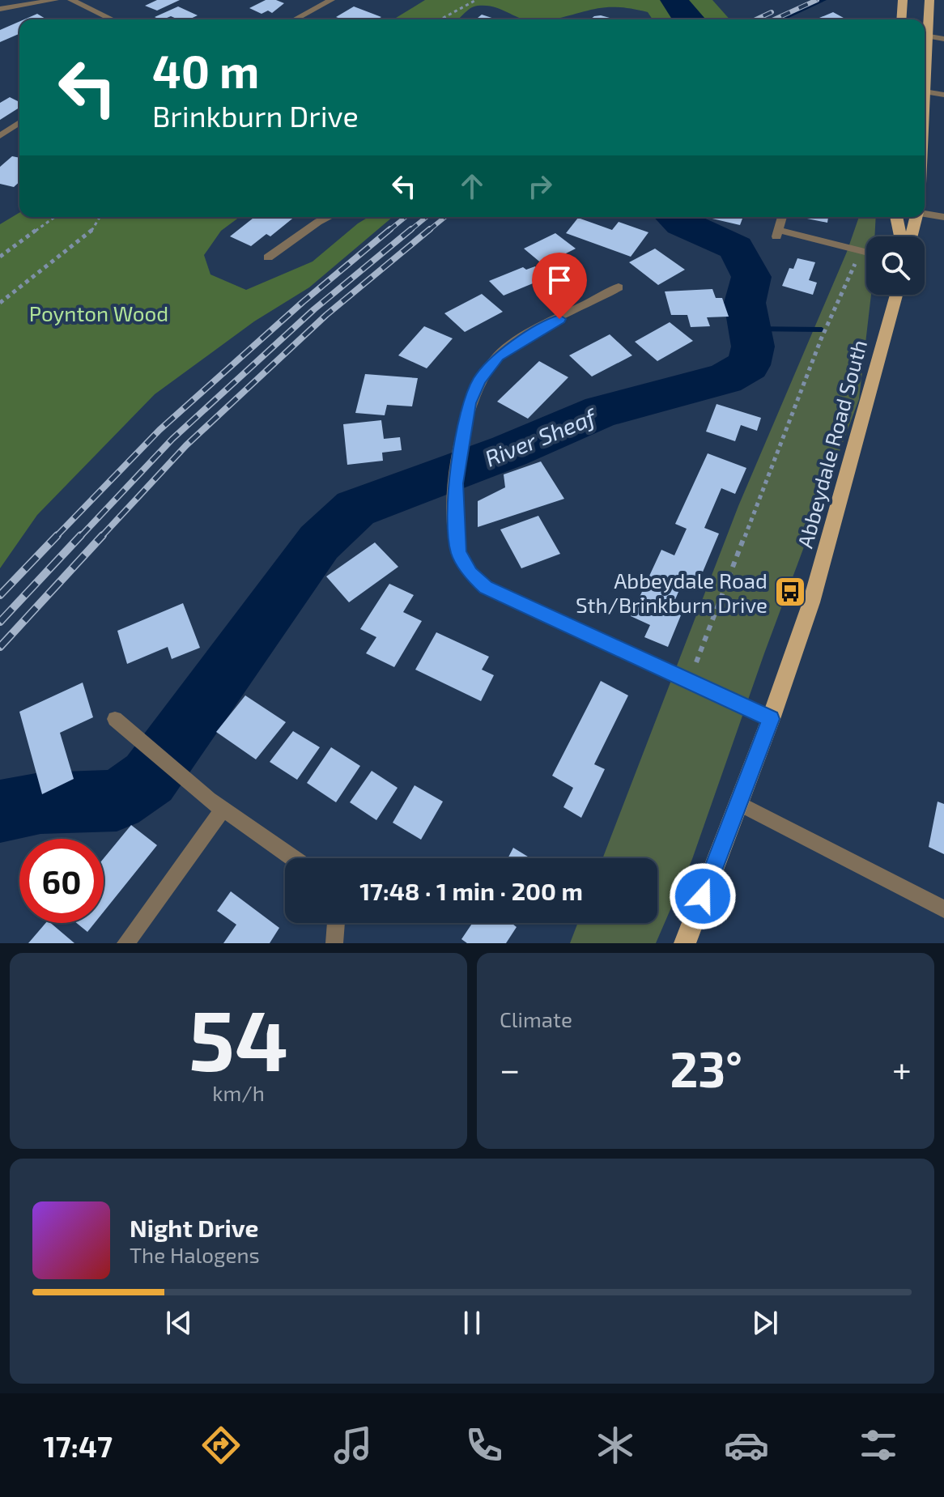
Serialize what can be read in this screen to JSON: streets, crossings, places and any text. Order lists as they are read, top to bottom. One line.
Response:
{"streets":{"main road":["Abbeydale Road South"]},"water":["River Sheaf"],"parks":["Poynton Wood"],"places":{"bus stop":["Abbeydale Road Sth/Brinkburn Drive"]},"page":{"turn":["40 m","Brinkburn Drive"],"limit":"60","trip":"17:48 · 1 min · 200 m","tile":[["54","km/h"],"Climate"],"heat":["−","23°","+"],"song":["Night Drive","The Halogens"],"tabs":"17:47"}}
